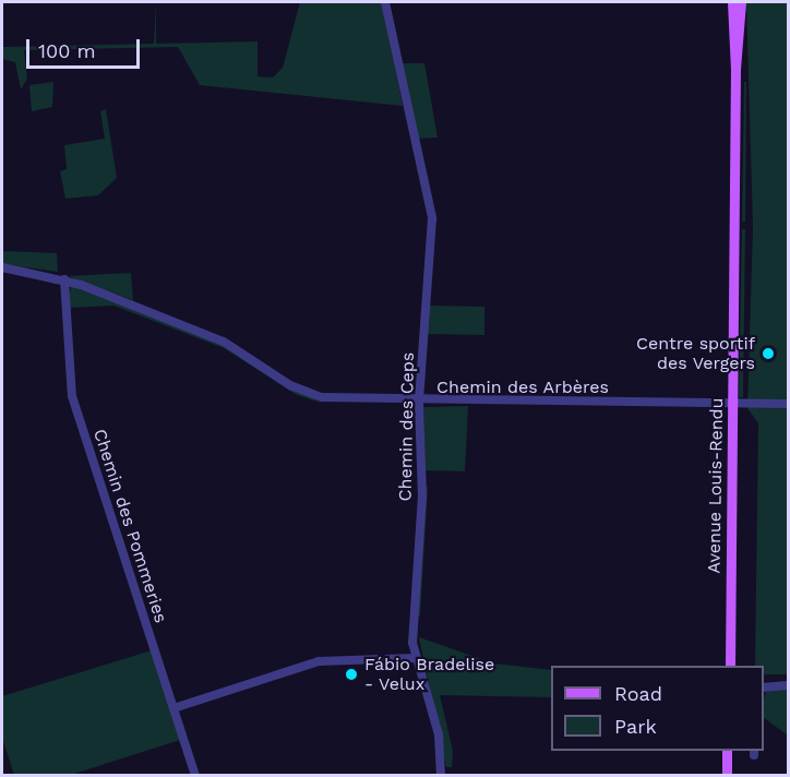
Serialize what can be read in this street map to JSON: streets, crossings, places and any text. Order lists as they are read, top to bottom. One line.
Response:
{"streets":{"main road":["Avenue Louis-Rendu"],"street":["Chemin des Arbères","Chemin des Ceps","Chemin des Pommeries"]},"crossings":[["Chemin des Arbères","Chemin des Ceps"],["Chemin des Arbères","Avenue Louis-Rendu"],["Chemin des Arbères","Chemin des Pommeries"]],"places":["Centre sportif des Vergers","Fábio Bradelise - Velux"],"legend":["Road","Park"],"scale_bar":"100 m"}
